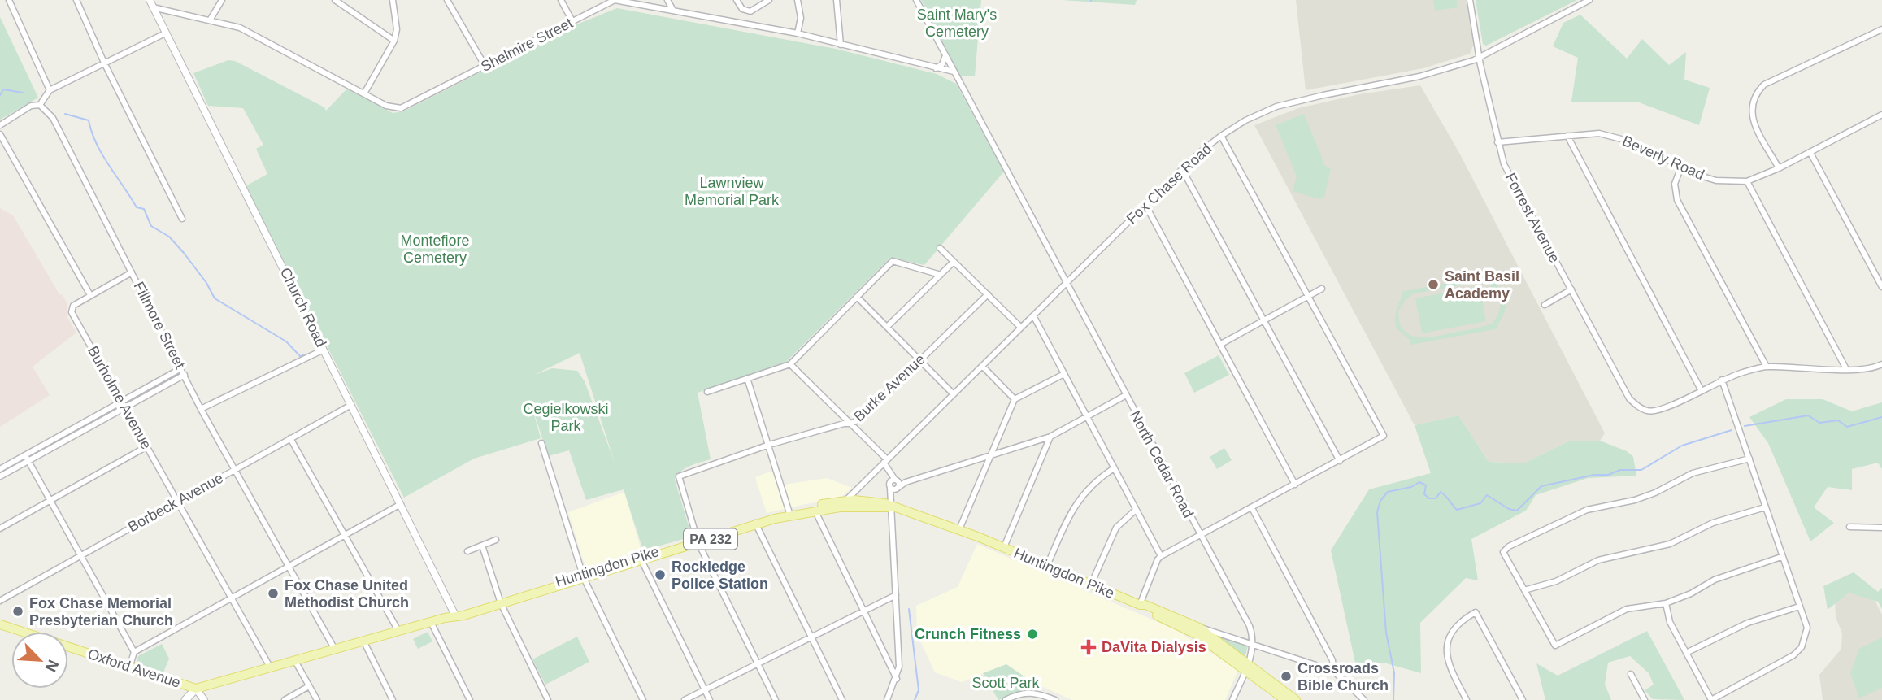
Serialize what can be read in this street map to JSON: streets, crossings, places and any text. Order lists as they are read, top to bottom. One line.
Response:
{"streets":{"main road":["PA 232","Huntingdon Pike","Oxford Avenue"],"street":["Shelmire Street","Beverly Road","Fox Chase Road","Forrest Avenue","Church Road","Fillmore Street","Burke Avenue","Burholme Avenue","North Cedar Road","Borbeck Avenue"]},"crossings":[["Shelmire Street","Church Road"],["Shelmire Street","North Cedar Road"],["Beverly Road","Forrest Avenue"],["Fox Chase Road","Forrest Avenue"],["Fox Chase Road","North Cedar Road"],["Fox Chase Road","Huntingdon Pike"],["Church Road","Borbeck Avenue"],["Church Road","Huntingdon Pike"],["Fillmore Street","Borbeck Avenue"],["Fillmore Street","Huntingdon Pike"],["Fillmore Street","Oxford Avenue"],["Burke Avenue","Huntingdon Pike"],["Burholme Avenue","Borbeck Avenue"],["Burholme Avenue","Oxford Avenue"],["Huntingdon Pike","Oxford Avenue"]],"parks":["Saint Mary's Cemetery","Lawnview Memorial Park","Montefiore Cemetery","Cegielkowski Park","Scott Park"],"places":{"other":["Saint Basil Academy","Rockledge Police Station","Fox Chase United Methodist Church","Fox Chase Memorial Presbyterian Church","Crunch Fitness","Crossroads Bible Church"],"health":["DaVita Dialysis"]},"north":"bottom right"}
